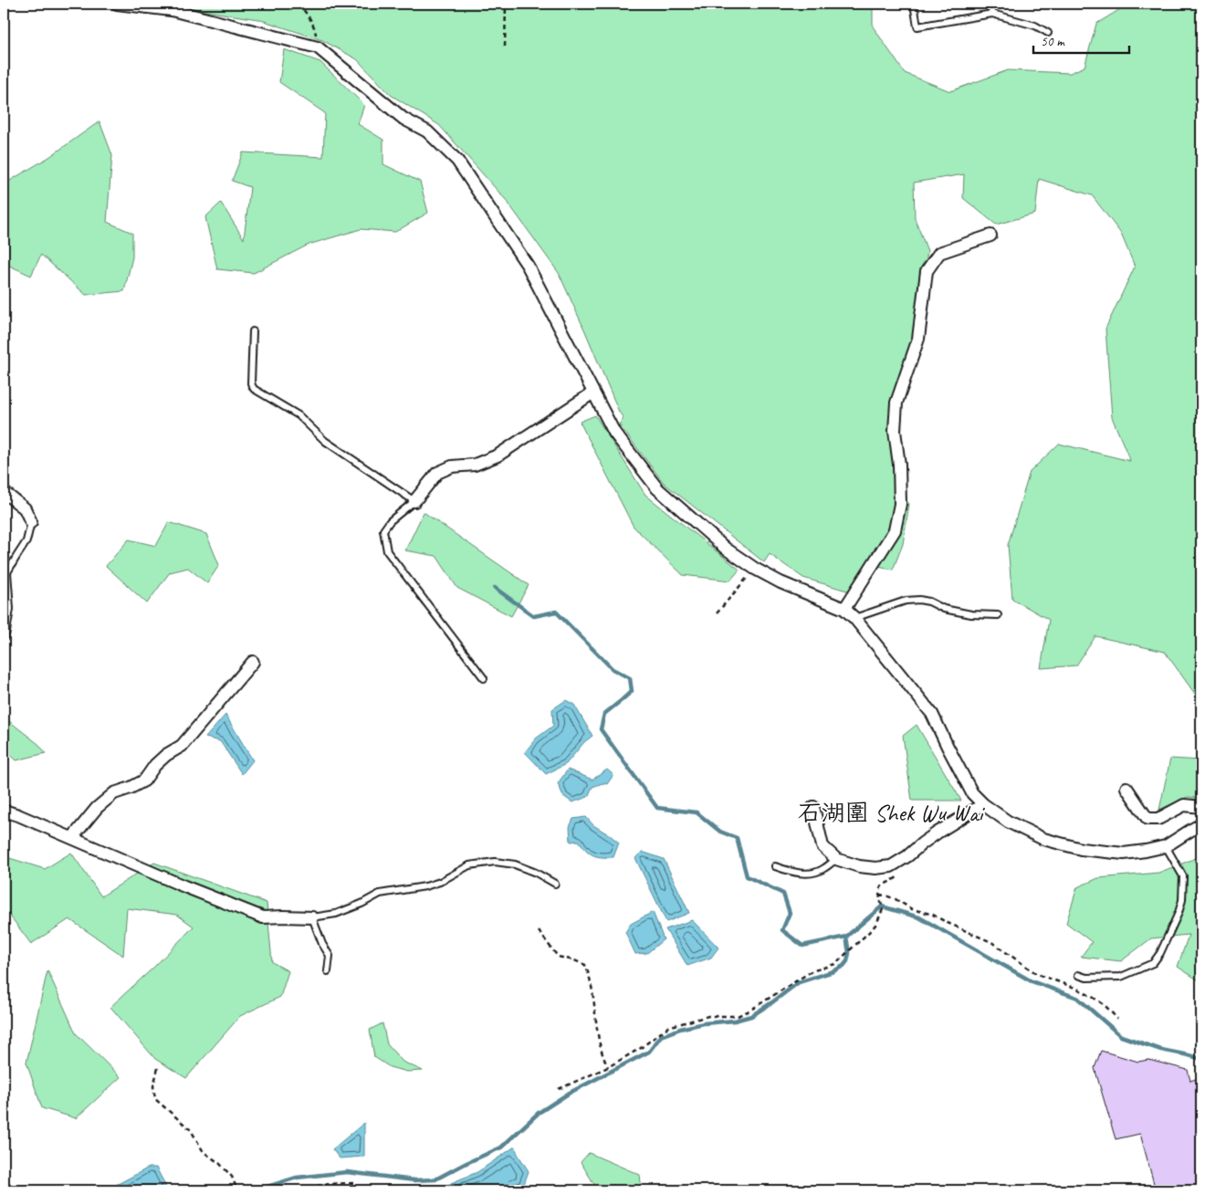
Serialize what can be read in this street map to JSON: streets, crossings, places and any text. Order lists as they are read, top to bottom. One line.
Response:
{"districts":["石湖圍 Shek Wu Wai"],"scale_bar":"50 m"}
